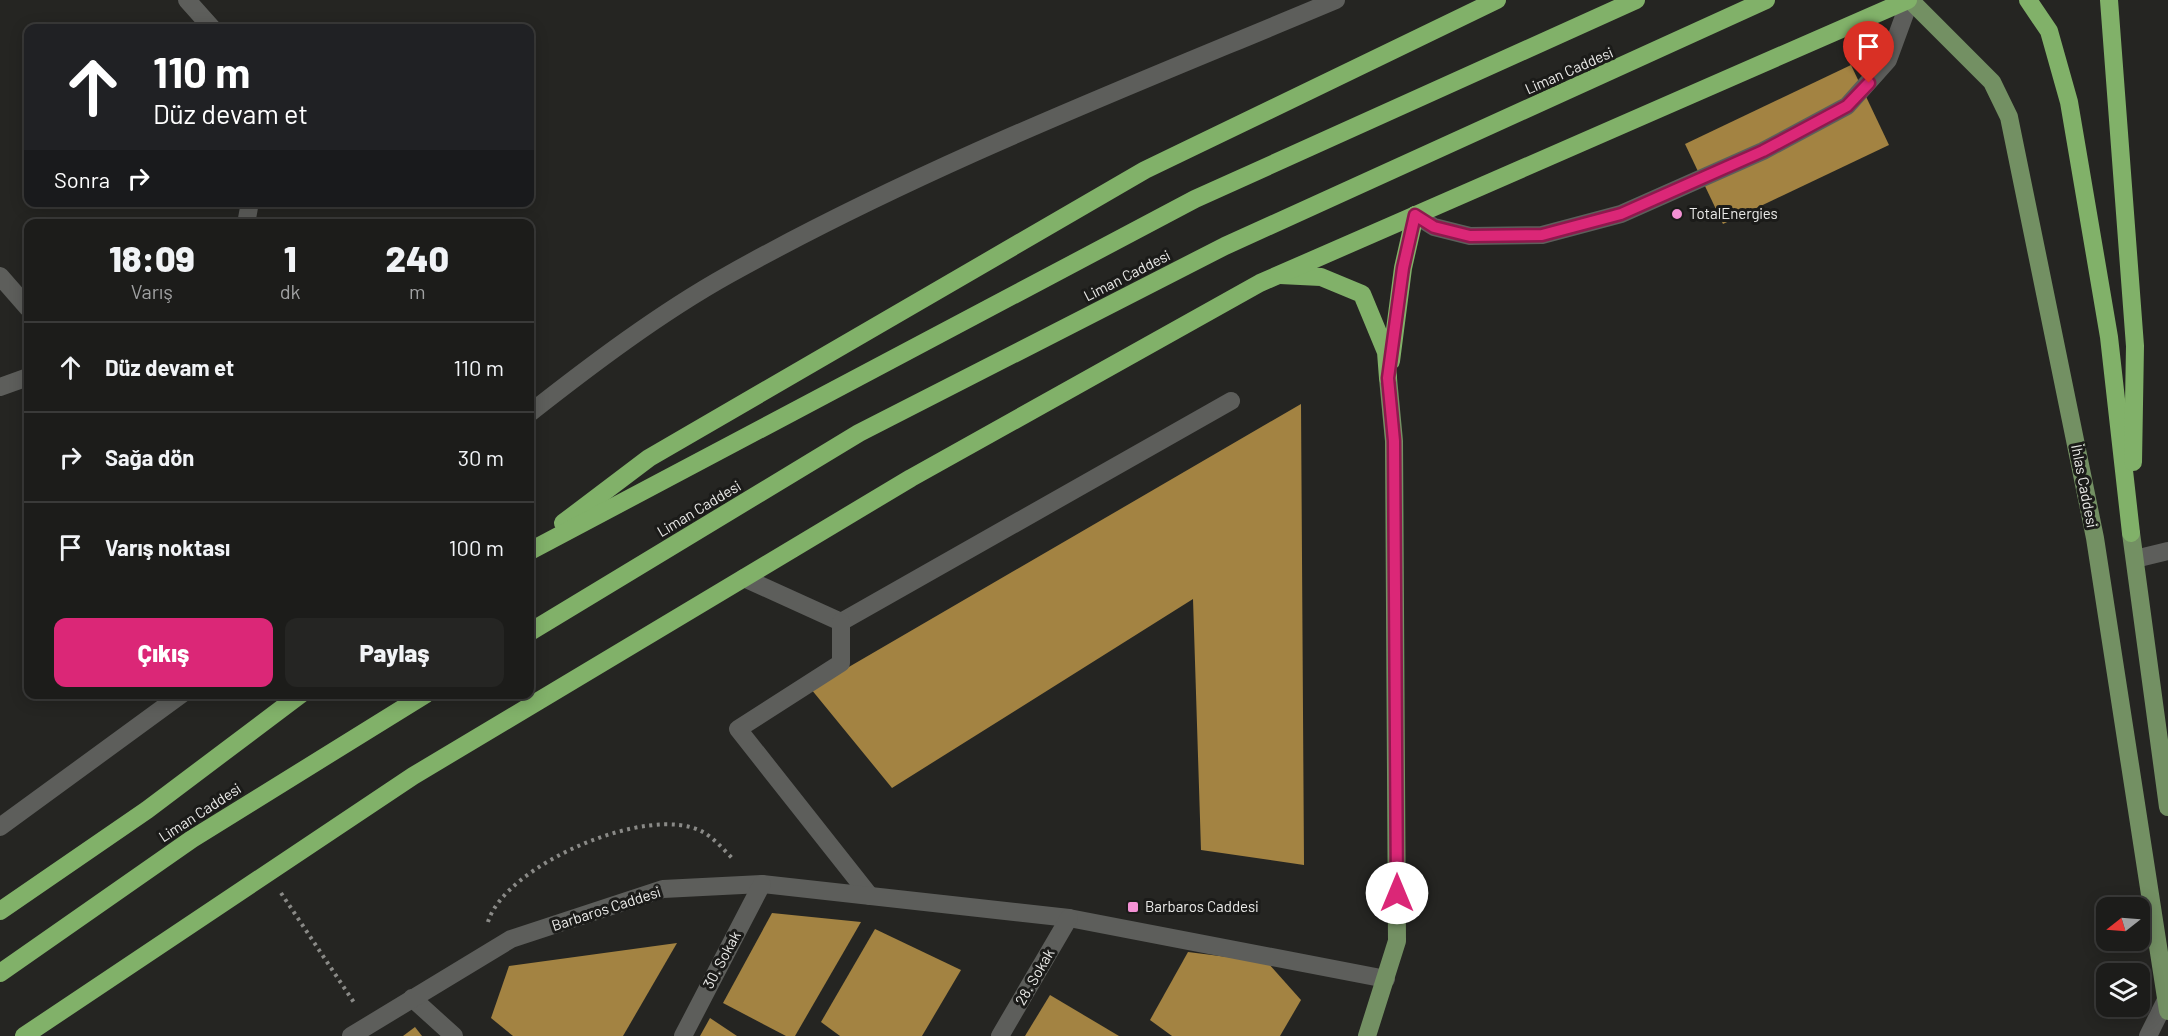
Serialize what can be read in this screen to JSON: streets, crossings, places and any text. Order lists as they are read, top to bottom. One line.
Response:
{"streets":{"highway":["Liman Caddesi"],"main road":["İhlas Caddesi"],"street":["Barbaros Caddesi","30. Sokak","28. Sokak"]},"crossings":[["Barbaros Caddesi","30. Sokak"],["Barbaros Caddesi","28. Sokak"]],"places":{"other":["TotalEnergies"],"transit":["Barbaros Caddesi"]},"north":"left","page":{"turn":["110 m","Düz devam et"],"then":"Sonra","eta":["18:09","Varış","1","dk","240","m"],"list":[{"name":"Düz devam et","value":"110 m"},{"name":"Sağa dön","value":"30 m"},{"name":"Varış noktası","value":"100 m"}],"buttons":["Çıkış","Paylaş"]}}
